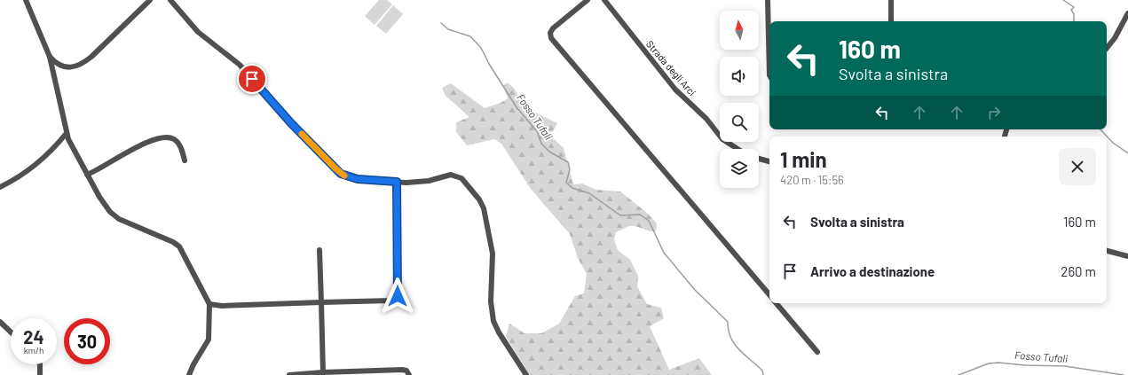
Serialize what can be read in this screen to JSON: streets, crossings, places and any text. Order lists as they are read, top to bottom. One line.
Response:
{"streets":{"street":["Strada degli Arci"]},"water":["Fosso Tufali"],"north":"top","page":{"turn":["160 m","Svolta a sinistra"],"heading":["1 min","420 m · 15:56"],"list":[{"name":"Svolta a sinistra","value":"160 m"},{"name":"Arrivo a destinazione","value":"260 m"}],"speed":"24 km/h","limit":"30"}}
